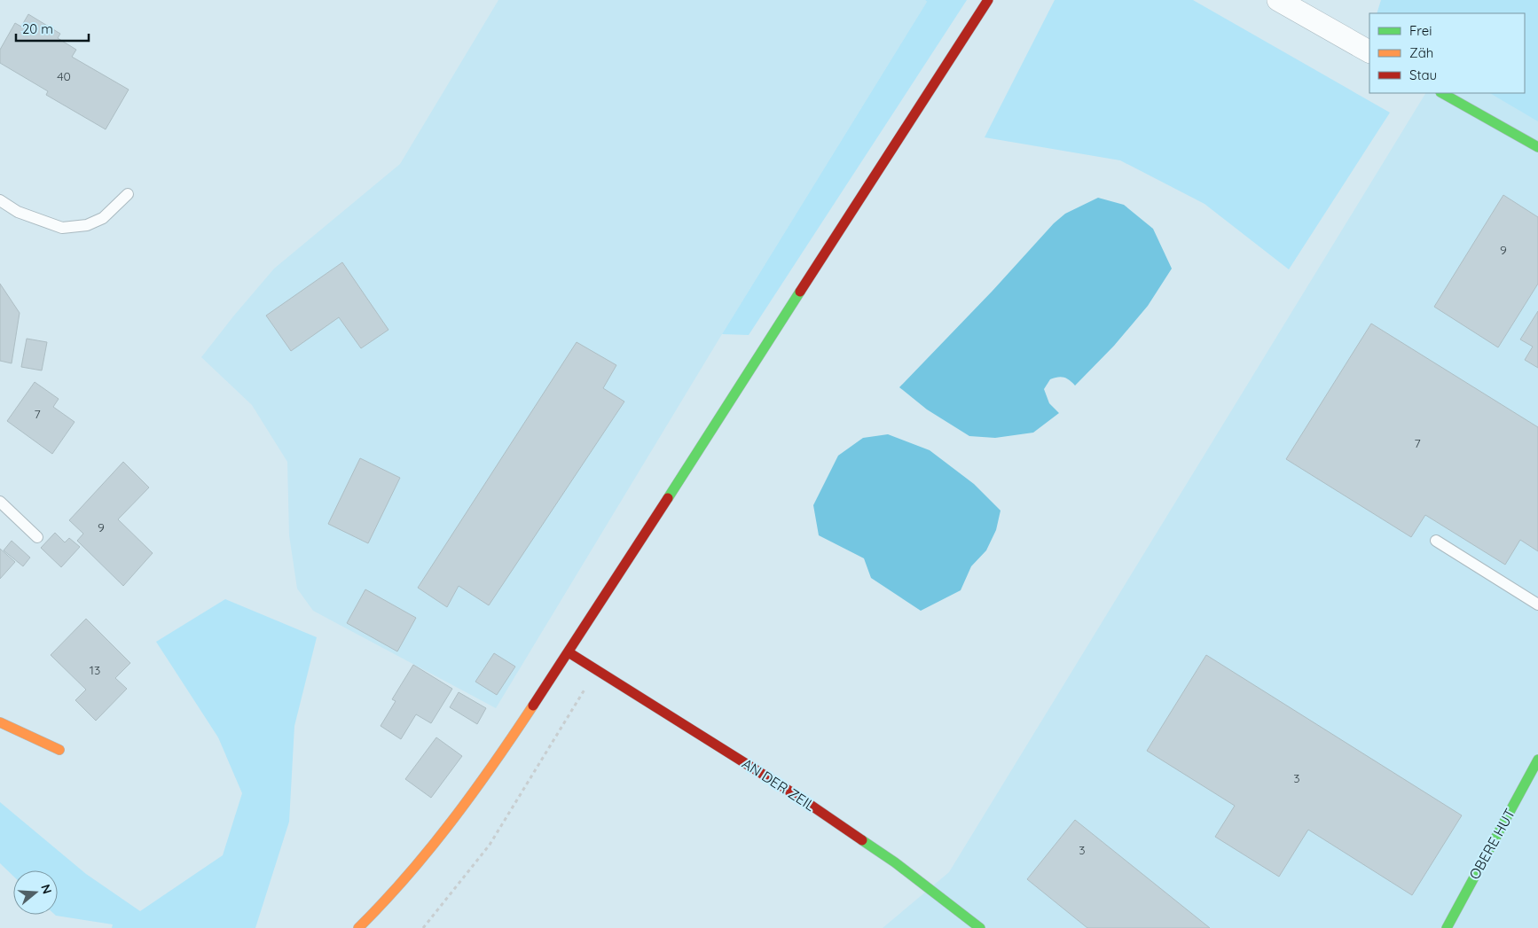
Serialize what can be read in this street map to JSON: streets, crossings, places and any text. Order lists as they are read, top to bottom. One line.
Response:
{"streets":{"street":["AN DER ZEIL","OBERE HUT"]},"house_numbers":["40","9","7","7","9","13","3","3"],"legend":["Frei","Zäh","Stau"],"scale_bar":"20 m","north":"right"}
